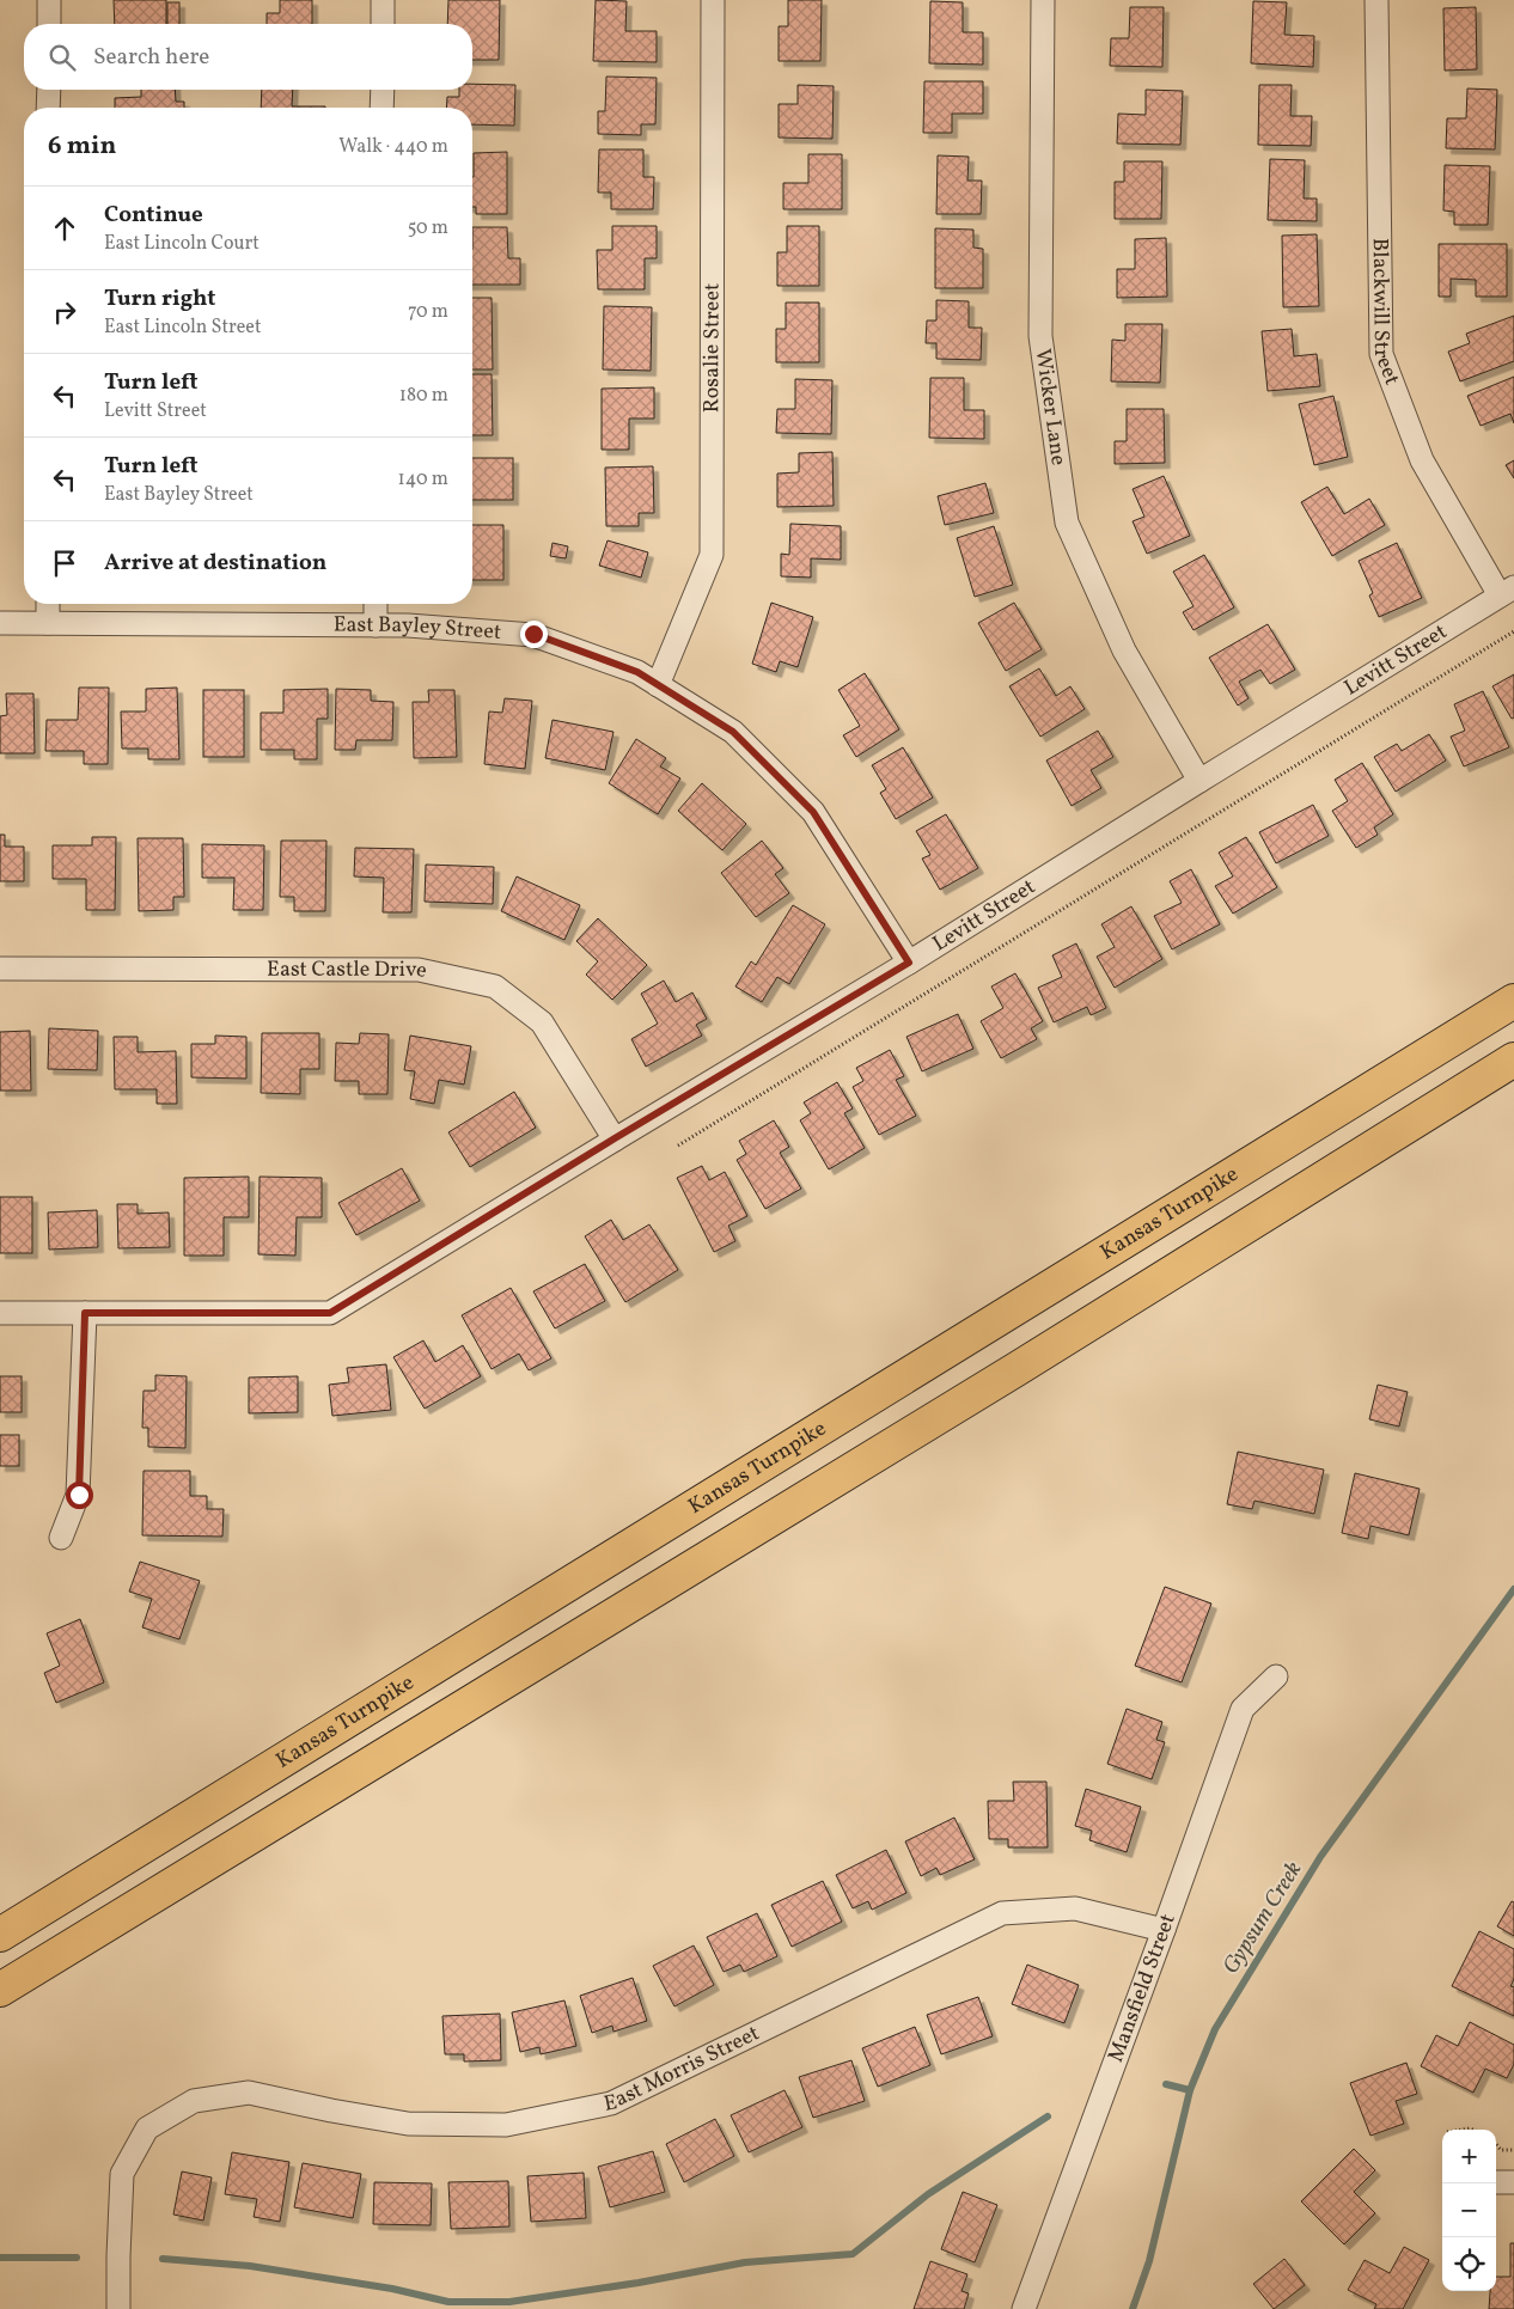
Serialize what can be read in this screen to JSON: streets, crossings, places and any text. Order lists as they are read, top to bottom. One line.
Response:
{"streets":{"highway":["Kansas Turnpike"],"street":["Blackwill Street","Rosalie Street","Wicker Lane","East Bayley Street","Levitt Street","East Castle Drive","Mansfield Street","East Morris Street"]},"crossings":[["Blackwill Street","Levitt Street"],["Rosalie Street","East Bayley Street"],["Wicker Lane","Levitt Street"],["East Bayley Street","Levitt Street"],["Levitt Street","East Castle Drive"],["Mansfield Street","East Morris Street"]],"water":["Gypsum Creek"],"page":{"search":"Search here","heading":["6 min","Walk · 440 m"],"list":[["Continue","East Lincoln Court","50 m"],["Turn right","East Lincoln Street","70 m"],["Turn left","Levitt Street","180 m"],["Turn left","East Bayley Street","140 m"],"Arrive at destination"],"map_buttons":["+","−"]}}
